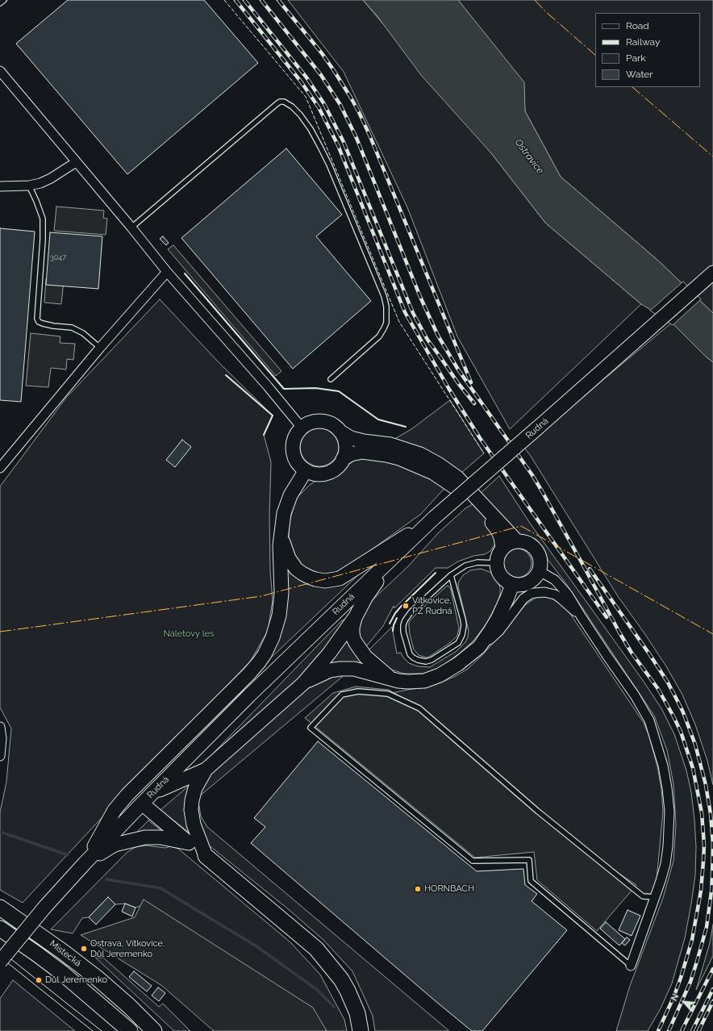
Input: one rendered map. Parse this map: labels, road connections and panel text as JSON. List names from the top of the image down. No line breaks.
{"streets":{"highway":["Místecká"],"main road":["Rudná"]},"water":["Ostravice"],"parks":["Náletový les"],"places":["Vítkovice, PZ Rudná","HORNBACH","Ostrava, Vítkovice, Důl Jeremenko","Důl Jeremenko"],"house_numbers":["3047"],"legend":["Road","Railway","Park","Water"],"north":"top left"}
